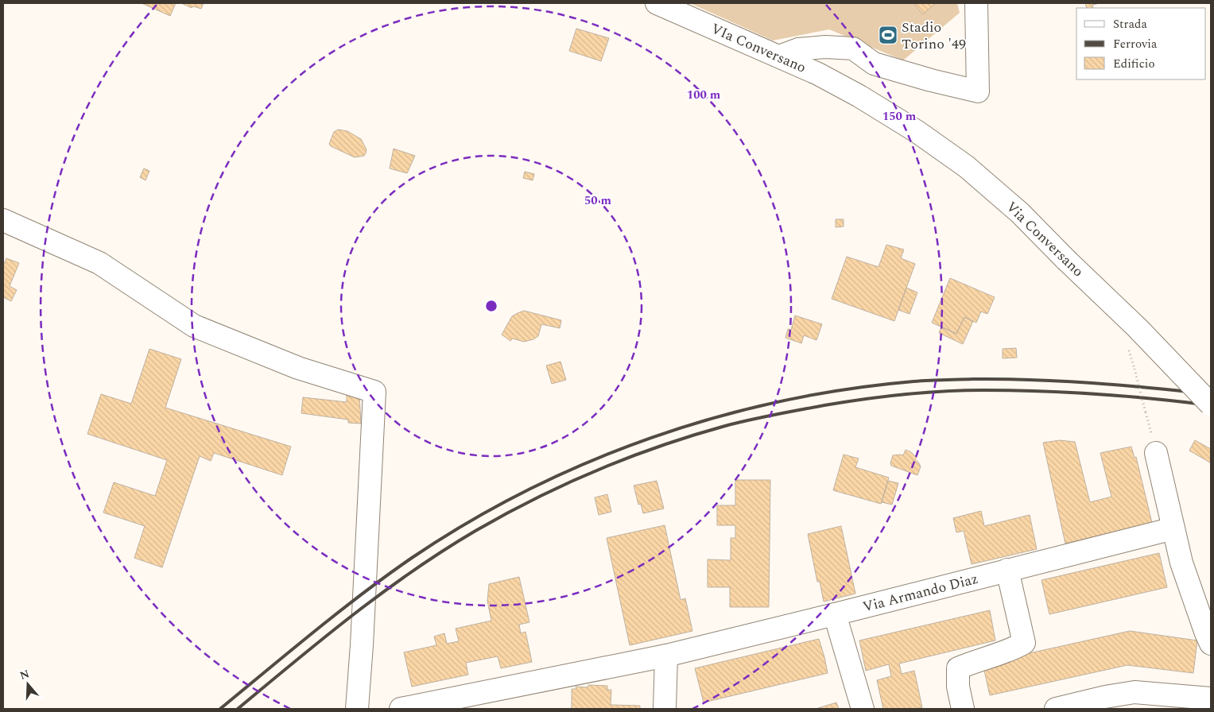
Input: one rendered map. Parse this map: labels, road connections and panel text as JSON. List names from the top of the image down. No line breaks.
{"streets":{"street":["VIa Conversano","Via Conversano","Via Armando Diaz"]},"crossings":[["VIa Conversano","Via Conversano"]],"places":{"sports":["Stadio Torino '49"]},"legend":["Strada","Ferrovia","Edificio"],"north":"top","rings":["100 m","150 m","50 m"]}
